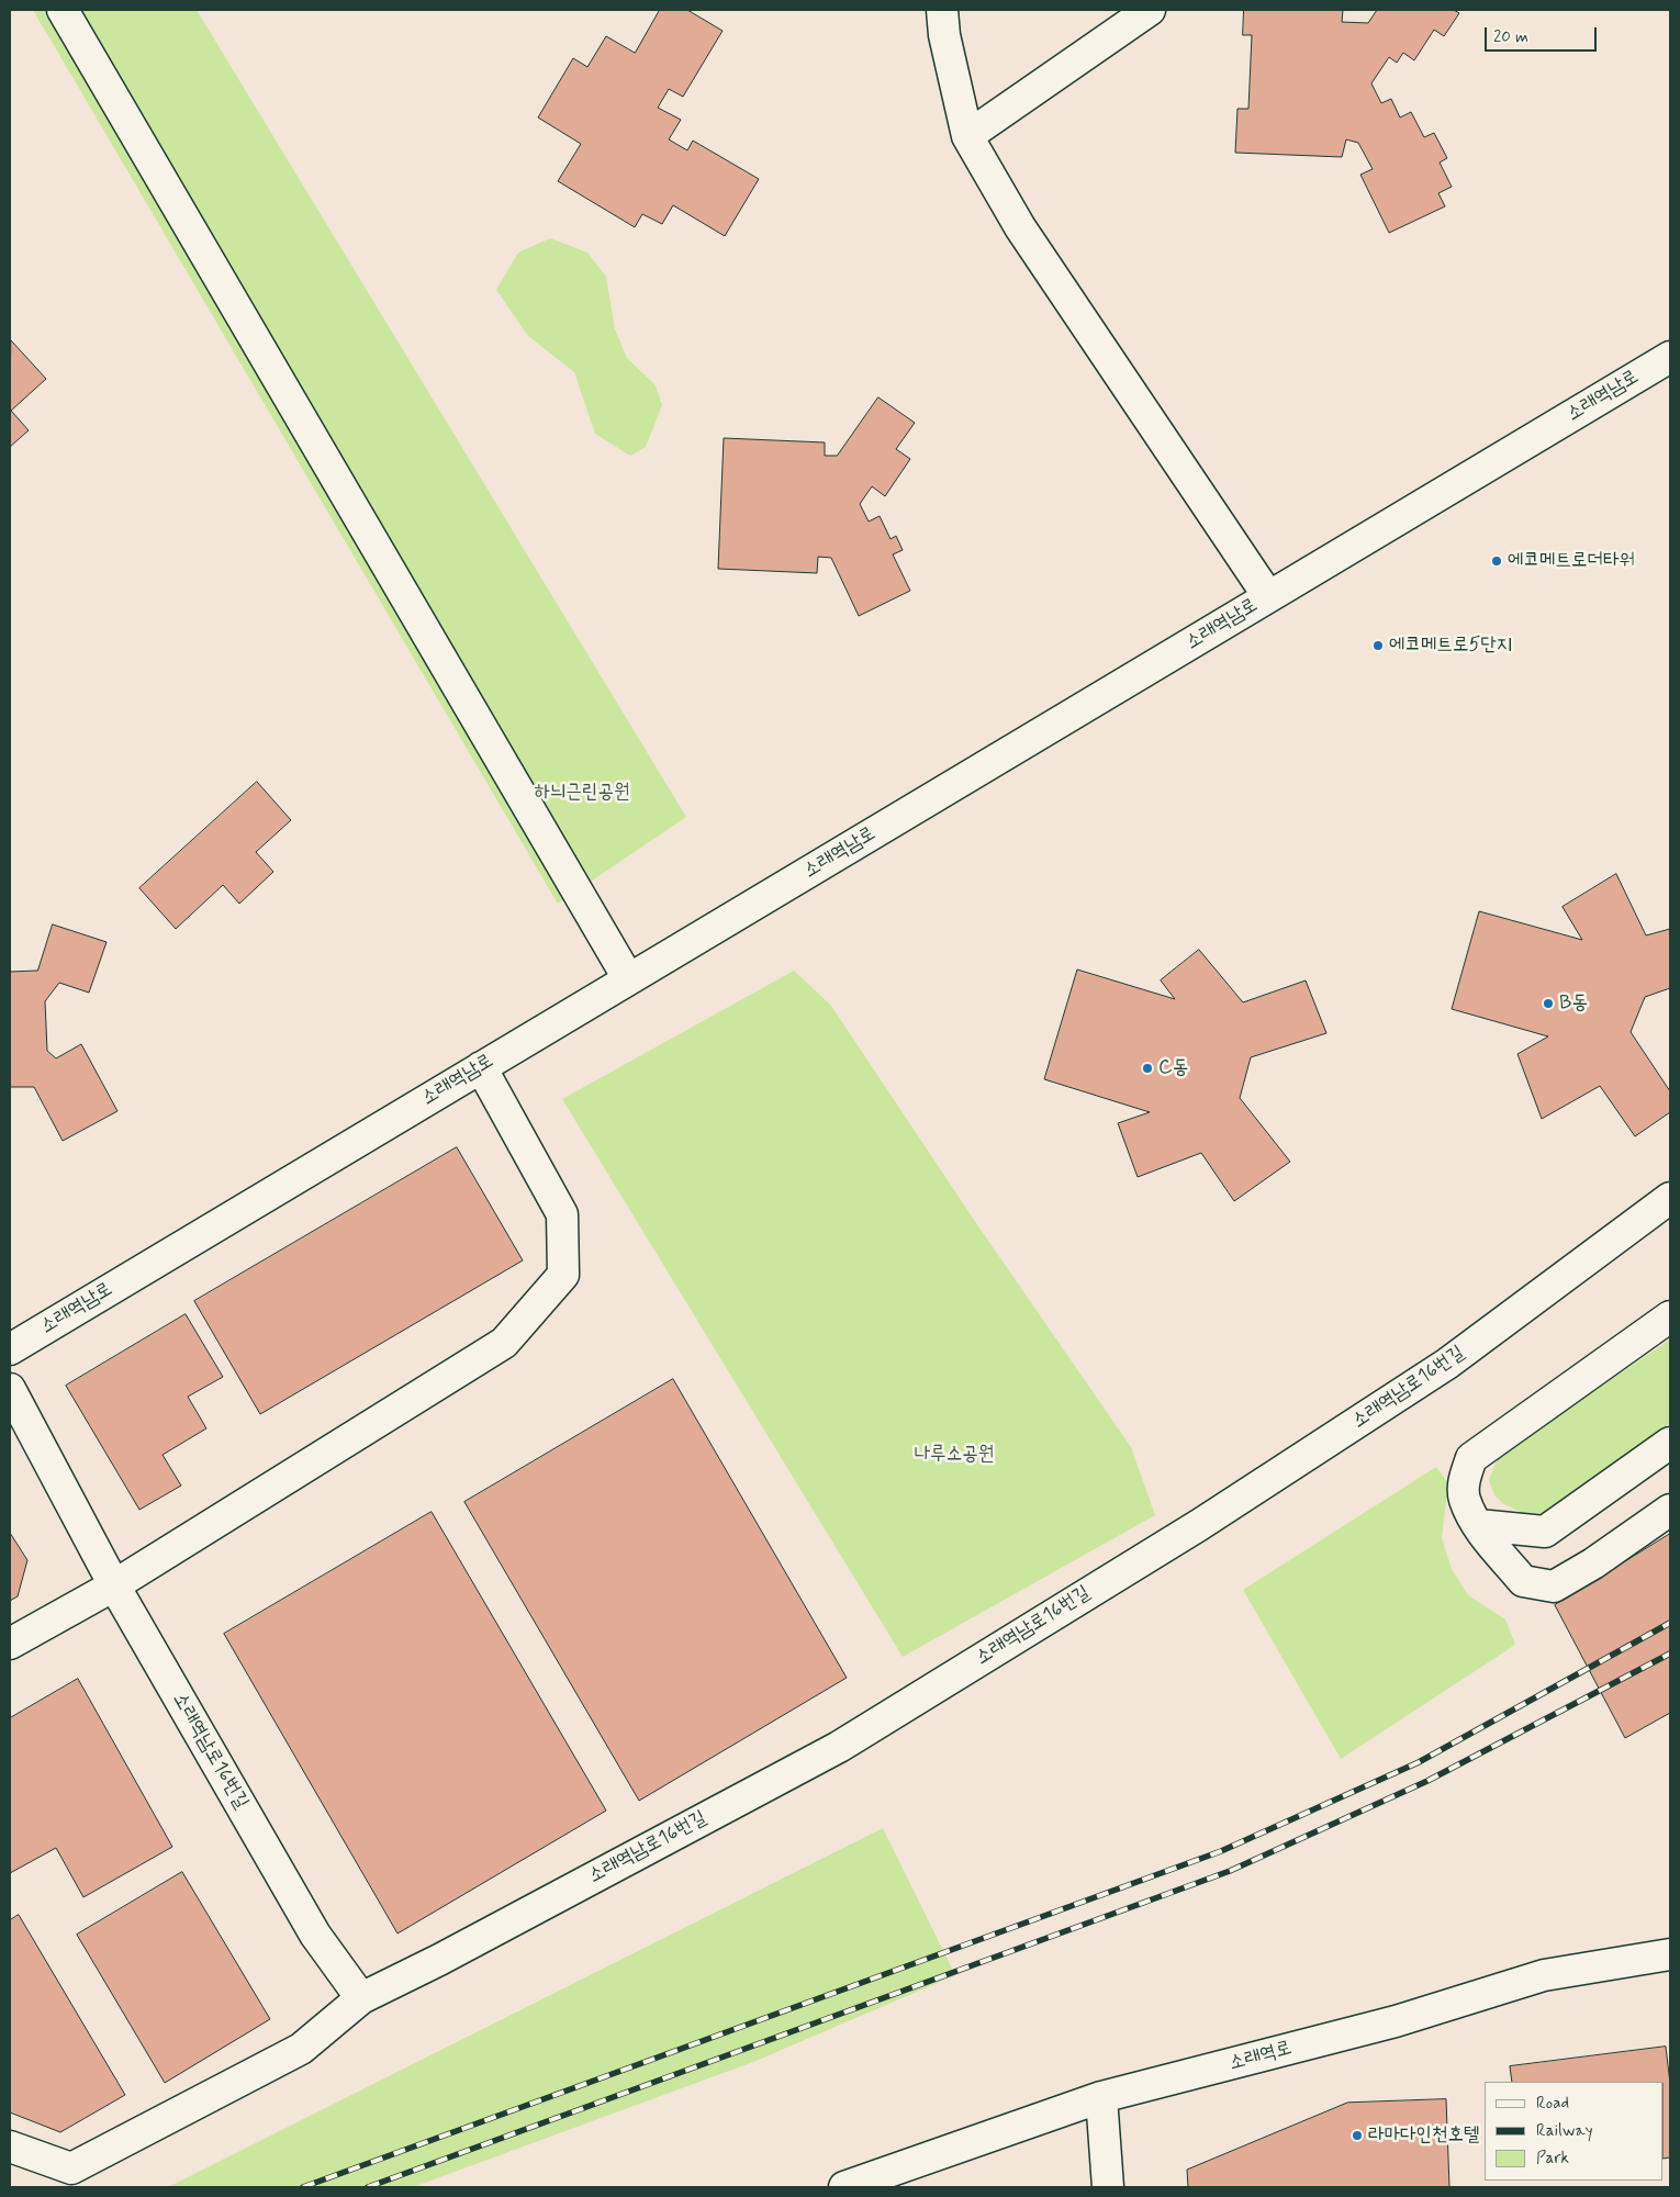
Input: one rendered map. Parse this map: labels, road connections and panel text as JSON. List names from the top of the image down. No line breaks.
{"streets":{"street":["소래역남로","소래역남로16번길","소래역로"]},"parks":["하늬근린공원","나루소공원"],"places":["에코메트로더타워","에코메트로5단지","B동","C동","라마다인천호텔"],"legend":["Road","Railway","Park"],"scale_bar":"20 m"}
